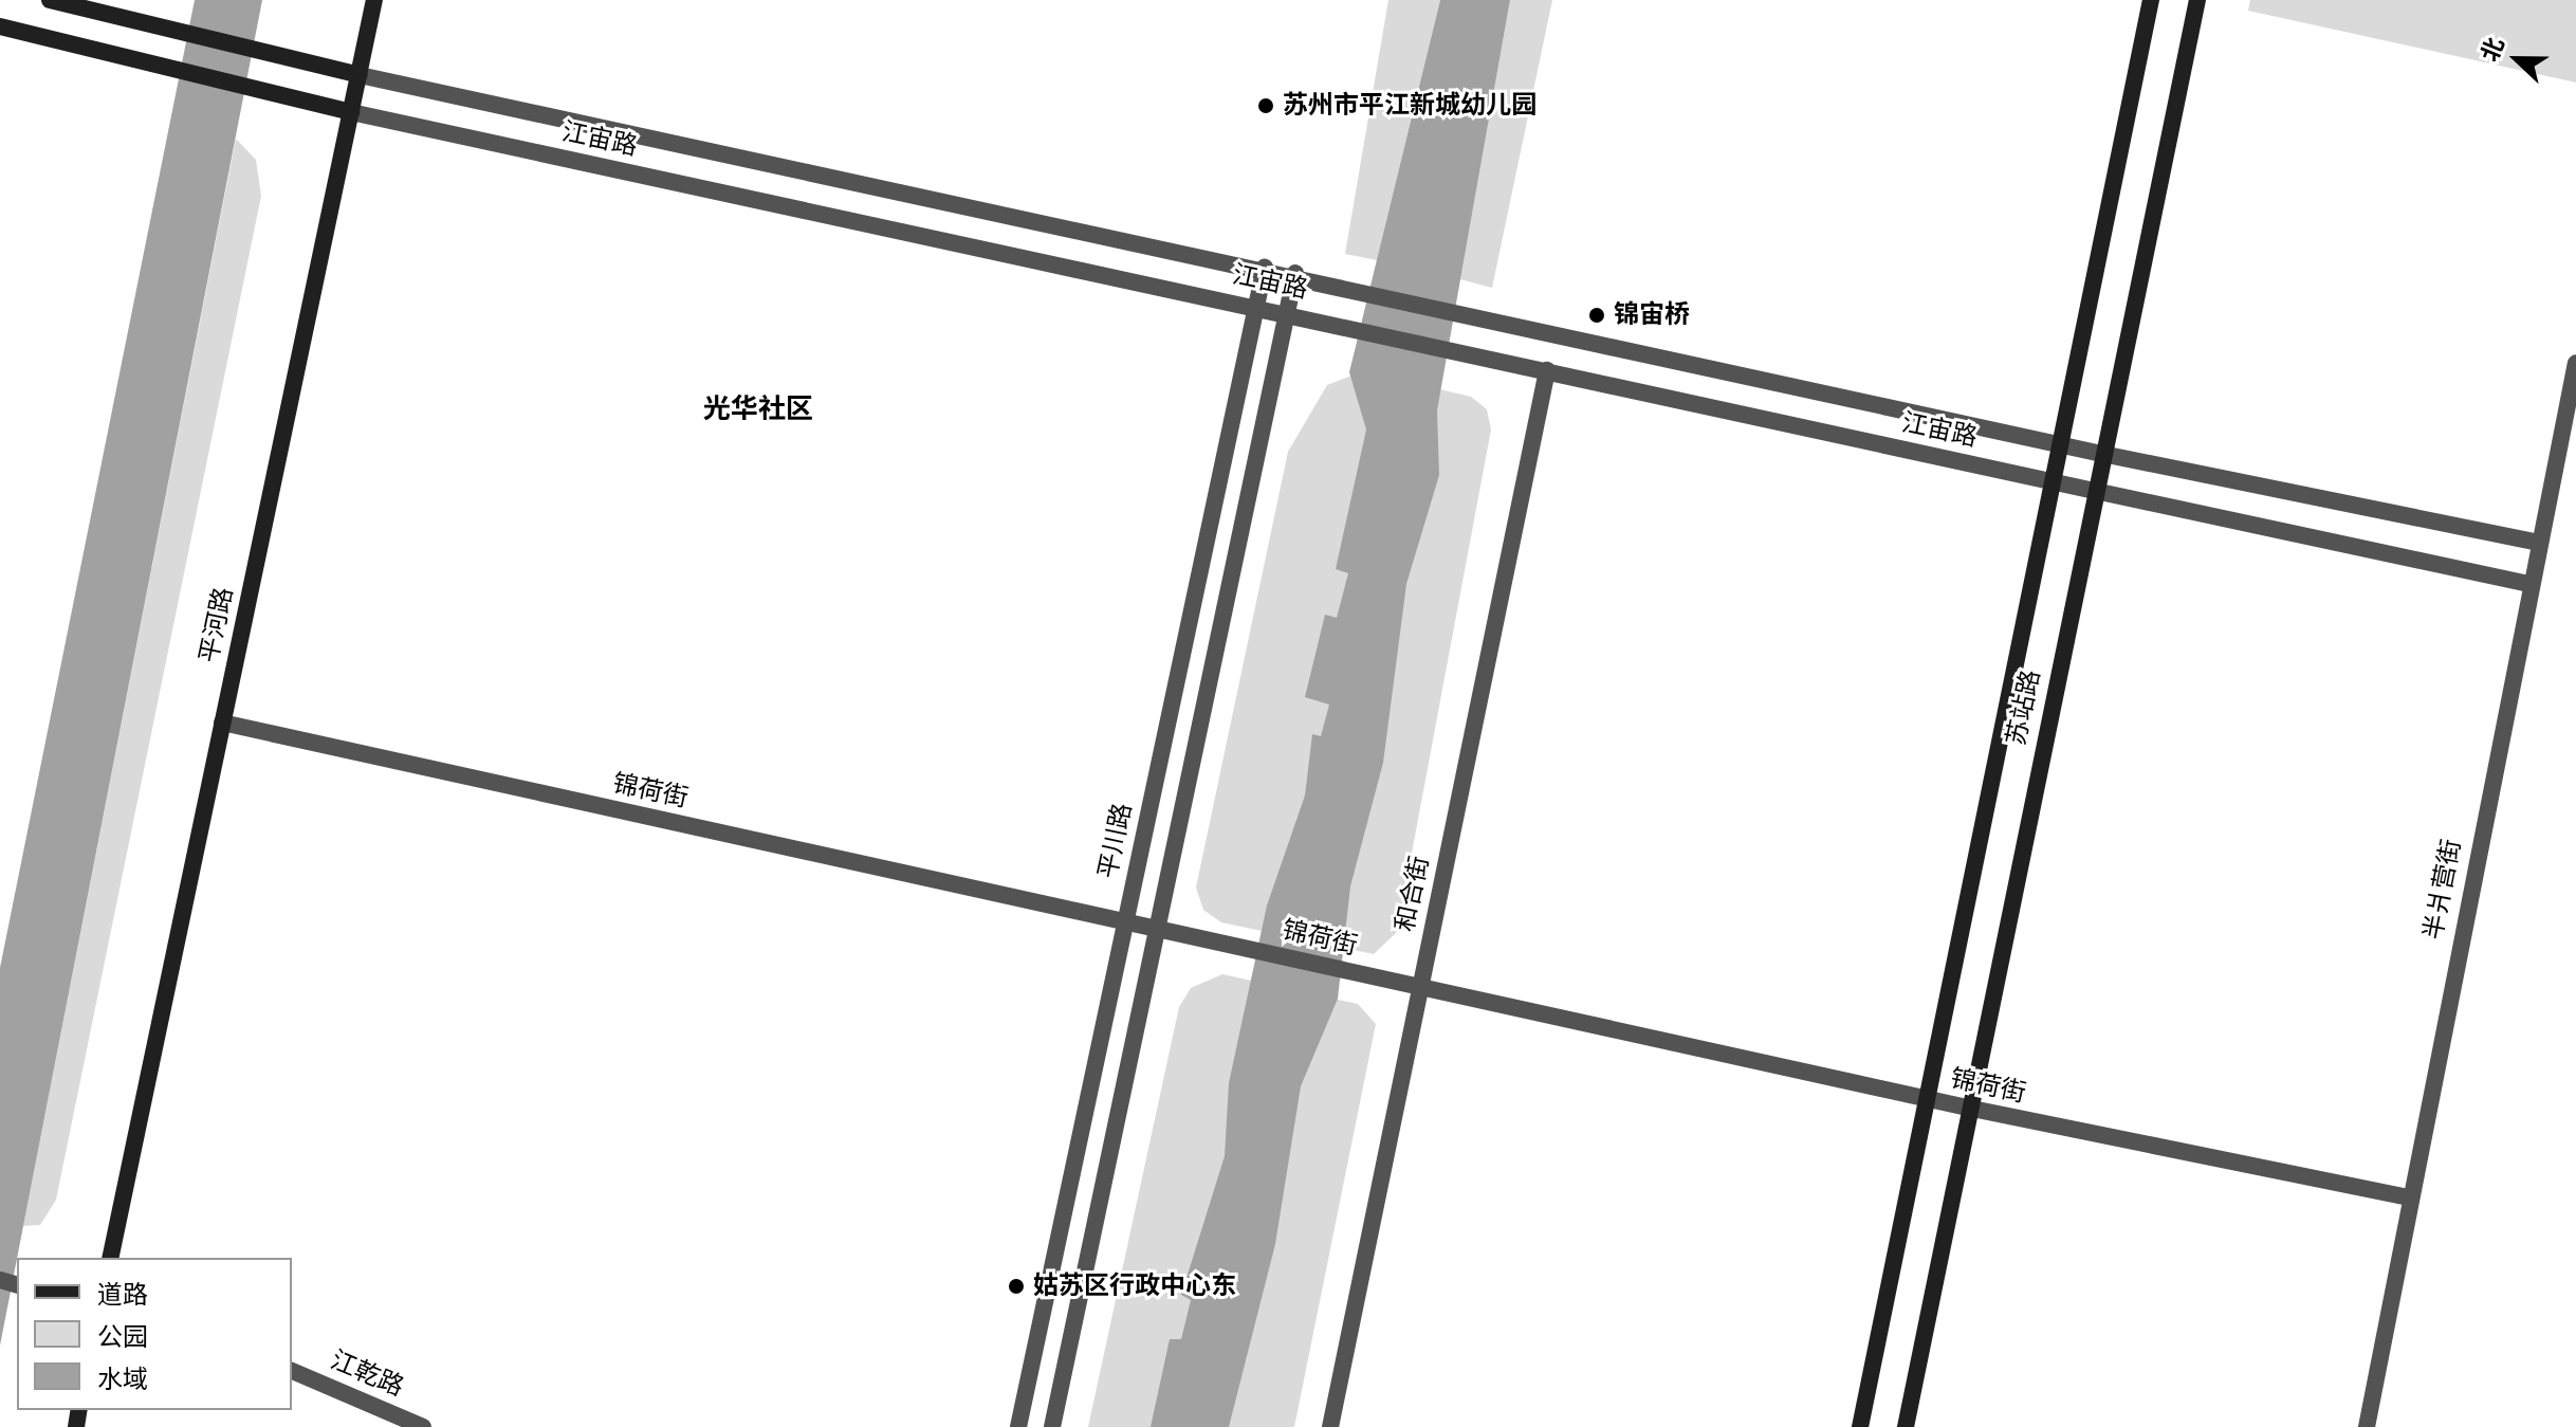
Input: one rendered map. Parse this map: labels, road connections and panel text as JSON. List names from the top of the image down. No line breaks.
{"streets":{"main road":["江宙路","平河路","苏站路"],"street":["锦荷街","平川路","半爿营街","和合街","江乾路"]},"crossings":[["江宙路","平河路"],["江宙路","苏站路"],["江宙路","平川路"],["江宙路","半爿营街"],["江宙路","和合街"],["平河路","锦荷街"],["苏站路","锦荷街"],["锦荷街","平川路"],["锦荷街","半爿营街"],["锦荷街","和合街"]],"districts":["光华社区"],"places":["苏州市平江新城幼儿园","锦宙桥","姑苏区行政中心东"],"legend":["道路","公园","水域"],"north":"left"}
